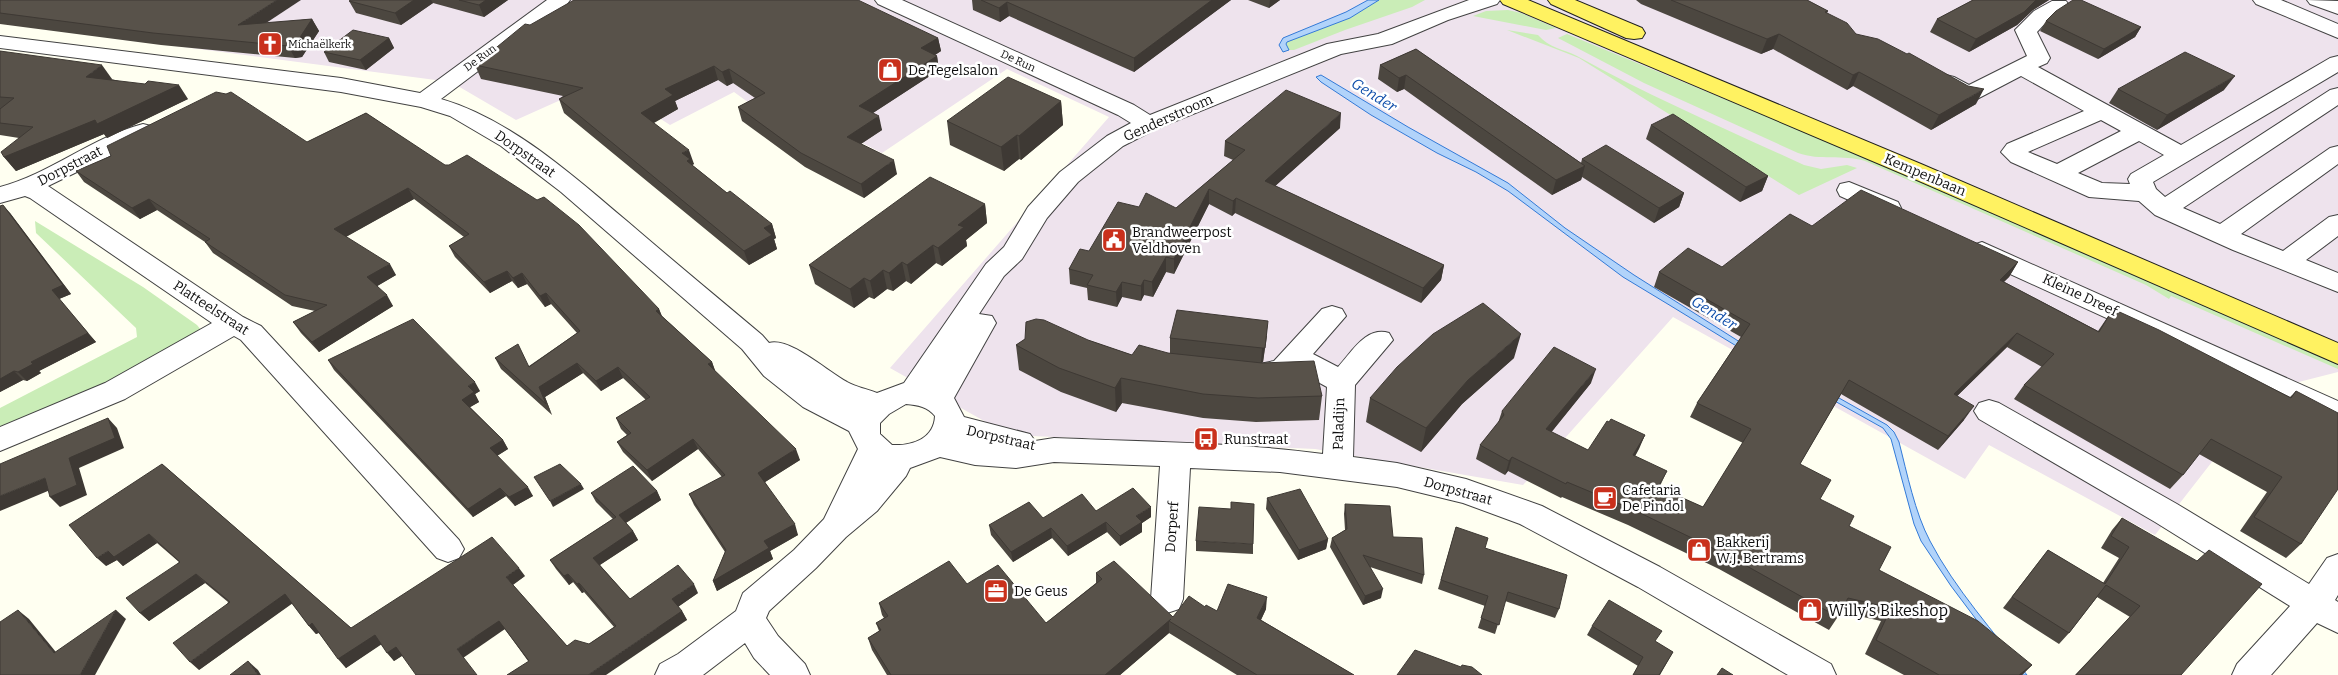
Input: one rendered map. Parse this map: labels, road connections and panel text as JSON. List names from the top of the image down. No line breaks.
{"streets":{"main road":["Kempenbaan"],"street":["De Run","Genderstroom","Dorpstraat","Kleine Dreef","Platteelstraat","Paladijn","Dorperf"]},"crossings":[["De Run","Genderstroom"],["De Run","Dorpstraat"],["Genderstroom","Dorpstraat"],["Dorpstraat","Platteelstraat"],["Dorpstraat","Paladijn"],["Dorpstraat","Dorperf"]],"water":["Gender"],"places":{"church":["Michaëlkerk"],"shop":["De Tegelsalon","Bakkerij W.J. Bertrams","Willy's Bikeshop"],"public building":["Brandweerpost Veldhoven"],"bus stop":["Runstraat"],"cafe":["Cafetaria De Pindol"],"office":["De Geus"]}}
